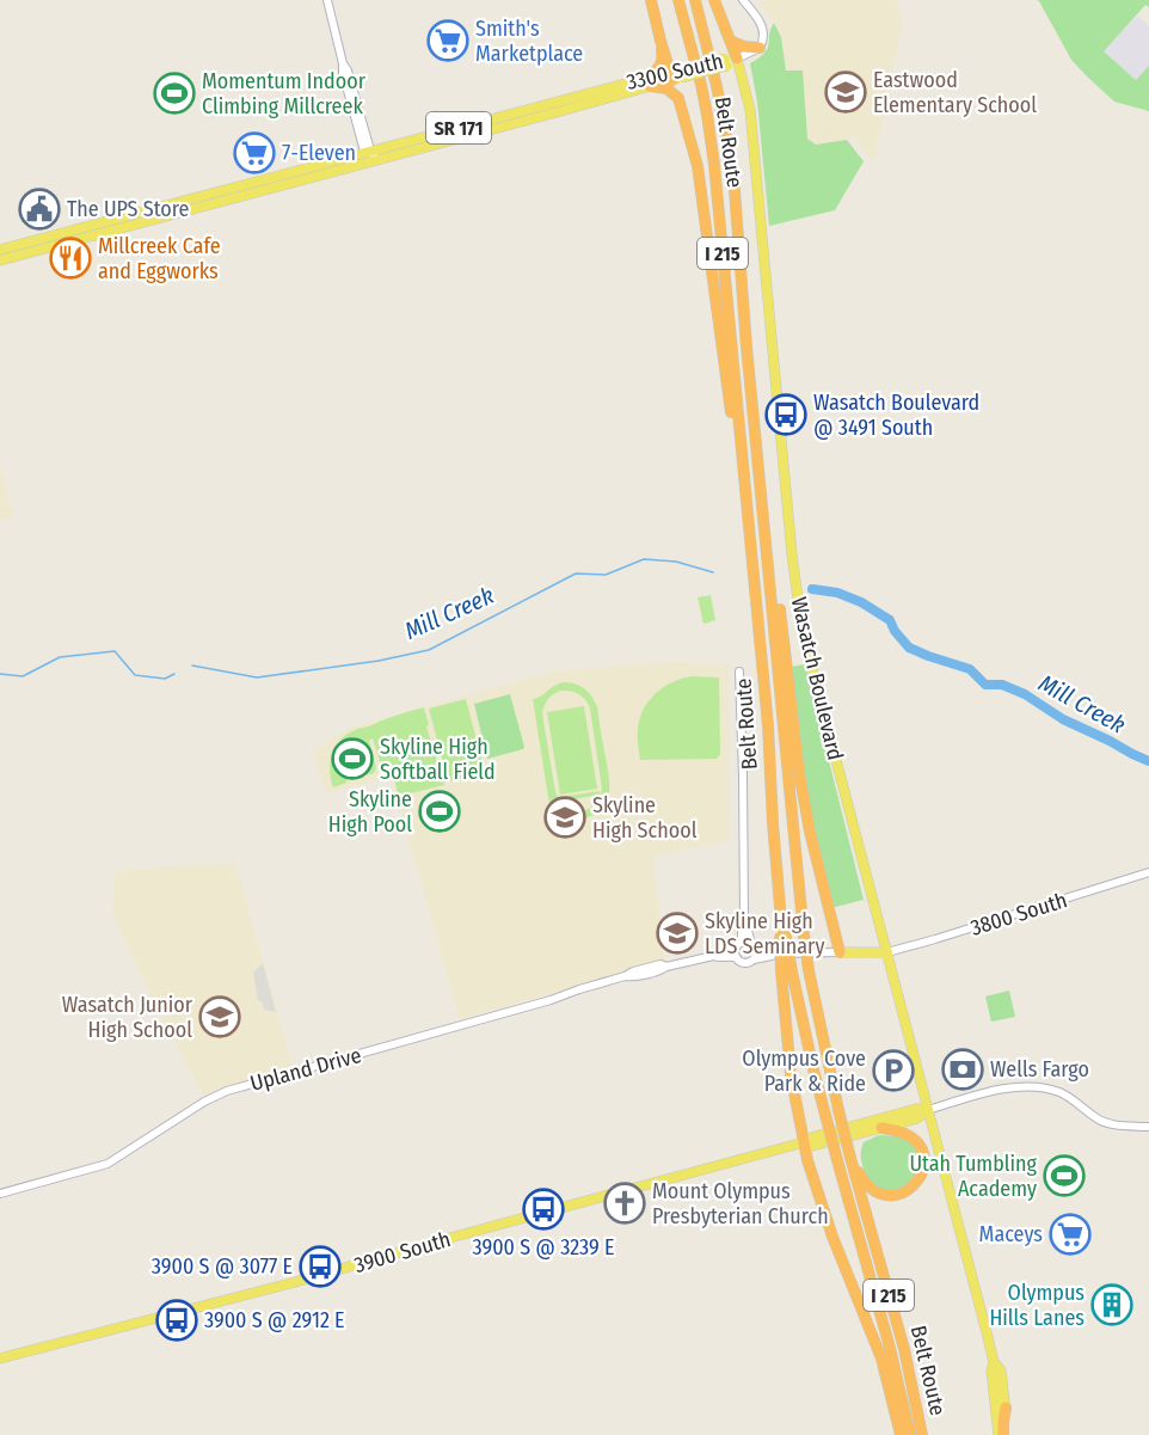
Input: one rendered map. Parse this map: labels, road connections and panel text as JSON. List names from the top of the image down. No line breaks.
{"streets":{"highway":["Belt Route","I 215"],"main road":["3300 South","SR 171","Wasatch Boulevard","3900 South"],"street":["3800 South","Upland Drive"]},"crossings":[["3300 South","Wasatch Boulevard"],["Wasatch Boulevard","3800 South"],["Wasatch Boulevard","3900 South"]],"water":["Mill Creek"],"places":{"supermarket":["Smith's Marketplace","7-Eleven","Maceys"],"school or university":["Eastwood Elementary School","Skyline High School","Skyline High LDS Seminary","Wasatch Junior High School"],"sports":["Momentum Indoor Climbing Millcreek","Skyline High Softball Field","Skyline High Pool","Utah Tumbling Academy"],"public building":["The UPS Store"],"restaurant":["Millcreek Cafe and Eggworks"],"bus stop":["Wasatch Boulevard @ 3491 South","3900 S @ 3239 E","3900 S @ 3077 E","3900 S @ 2912 E"],"bank":["Wells Fargo"],"parking":["Olympus Cove Park & Ride"],"church":["Mount Olympus Presbyterian Church"],"building":["Olympus Hills Lanes"]}}
